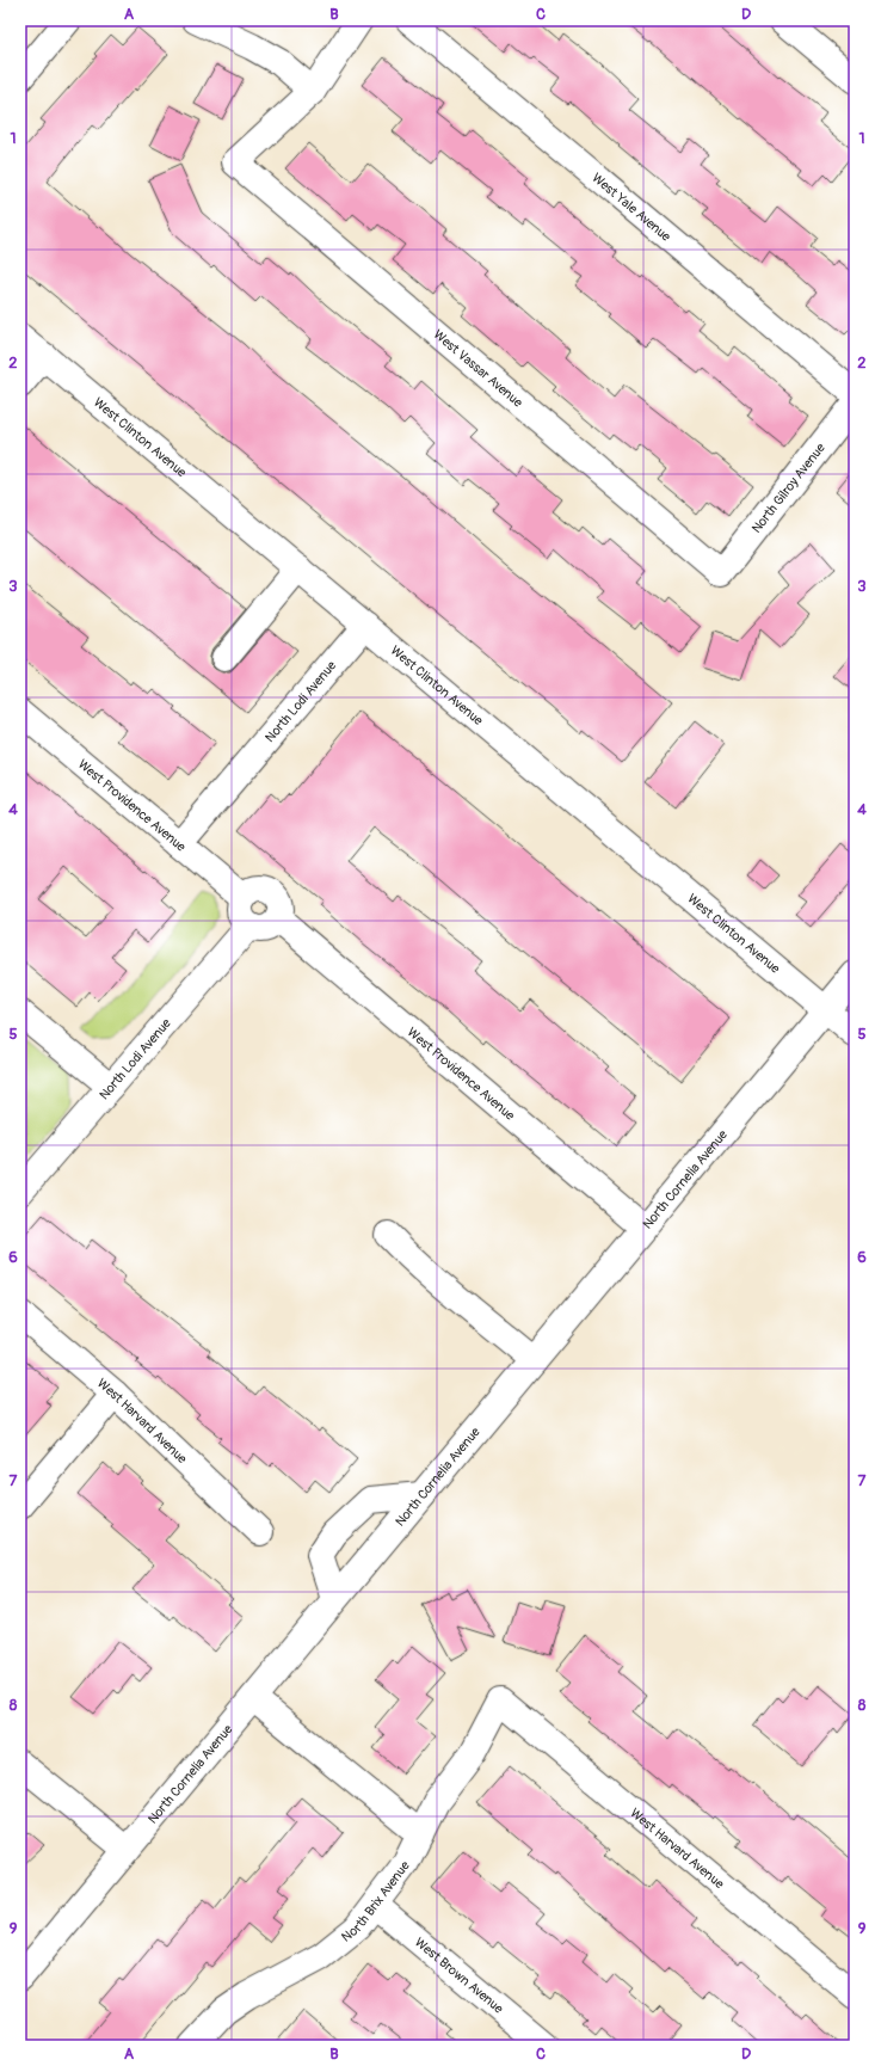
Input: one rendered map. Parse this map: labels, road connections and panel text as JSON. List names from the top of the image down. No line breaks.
{"streets":{"street":["West Yale Avenue","West Vassar Avenue","West Clinton Avenue","North Gilroy Avenue","North Lodi Avenue","West Providence Avenue","North Cornelia Avenue","West Harvard Avenue","North Brix Avenue","West Brown Avenue"]},"crossings":[["West Vassar Avenue","North Gilroy Avenue"],["West Clinton Avenue","North Lodi Avenue"],["West Clinton Avenue","North Cornelia Avenue"],["North Lodi Avenue","West Providence Avenue"],["West Providence Avenue","North Cornelia Avenue"],["West Harvard Avenue","North Brix Avenue"],["North Brix Avenue","West Brown Avenue"]],"grid":{"columns":["A","B","C","D"],"rows":["1","2","3","4","5","6","7","8","9"]}}
